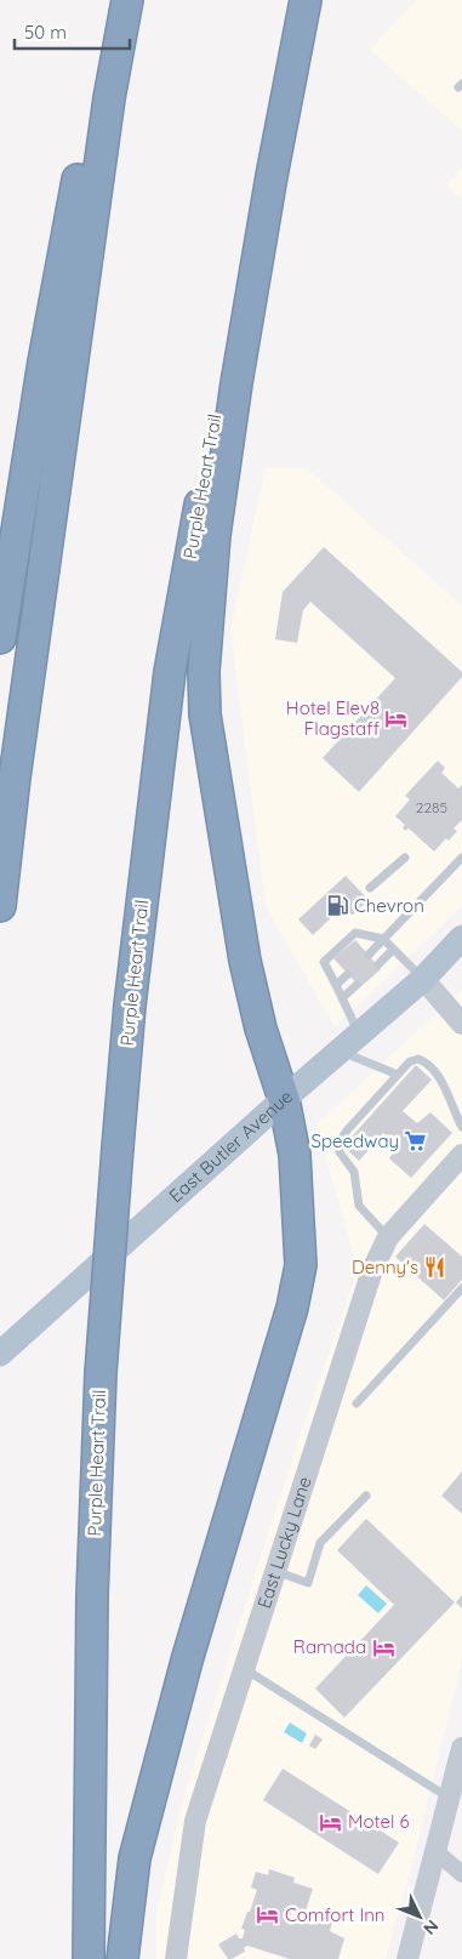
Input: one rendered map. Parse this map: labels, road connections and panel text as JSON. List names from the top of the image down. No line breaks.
{"streets":{"highway":["Purple Heart Trail"],"main road":["East Butler Avenue"],"street":["East Lucky Lane"]},"places":{"hotel":["Hotel Elev8 Flagstaff","Ramada","Motel 6","Comfort Inn"],"fuel station":["Chevron"],"supermarket":["Speedway"],"restaurant":["Denny's"]},"house_numbers":["2285"],"scale_bar":"50 m","north":"bottom right"}
